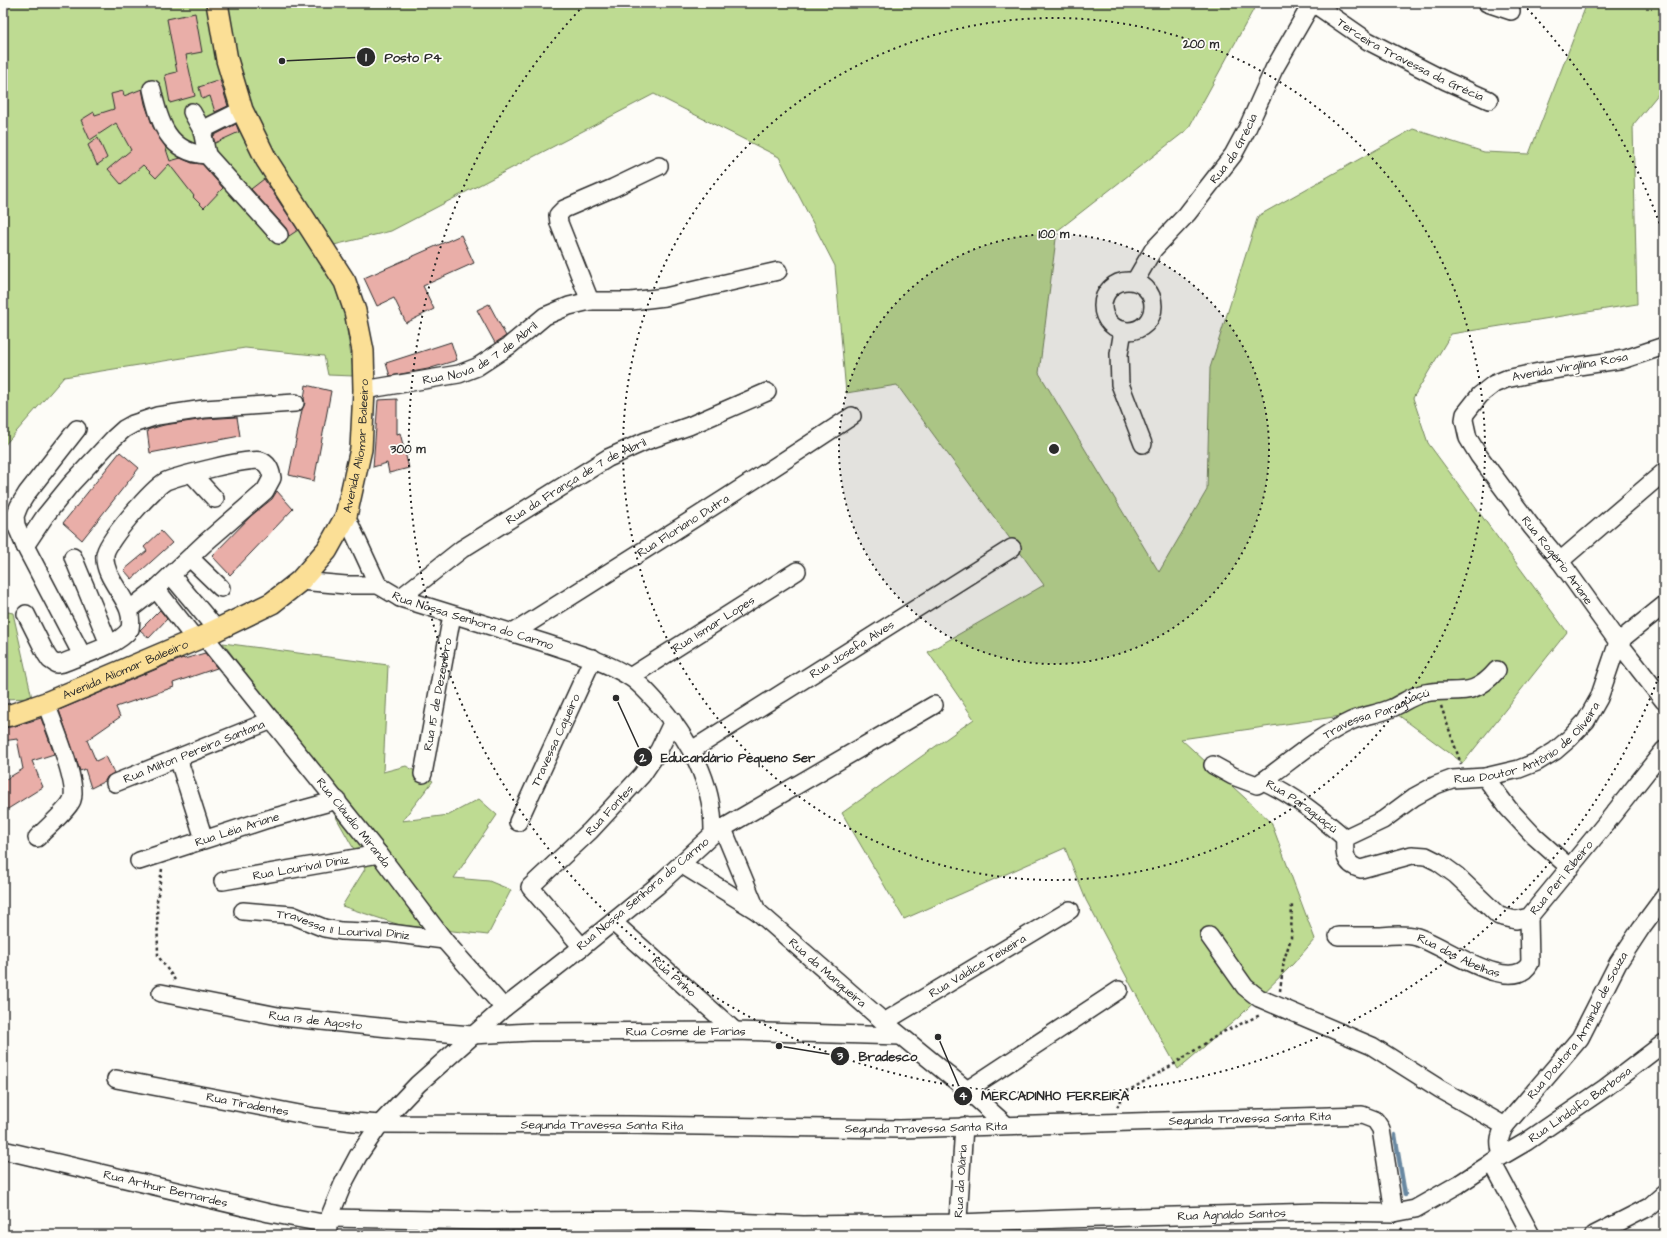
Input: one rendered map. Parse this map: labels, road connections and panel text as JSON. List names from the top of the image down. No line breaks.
{"streets":{"main road":["Avenida Aliomar Baleeiro"],"street":["Terceira Travessa da Grécia","Rua da Grécia","Rua Nova de 7 de Abril","Avenida Virgilina Rosa","Rua da França de 7 de Abril","Rua Floriano Dutra","Rua Rogério Ariane","Rua Nossa Senhora do Carmo","Rua Ismar Lopes","Rua Josefa Alves","Rua 15 de Dezembro","Travessa Paraguaçú","Rua Doutor Antônio de Oliveira","Travessa Cajueiro","Rua Milton Pereira Santana","Rua Paraguaçú","Rua Fontes","Rua Cláudio Miranda","Rua Léia Ariane","Rua Lourival Diniz","Rua Peri Ribeiro","Travessa 11 Lourival Diniz","Rua das Abelhas","Rua Valdice Teixeira","Rua da Mangueira","Rua Pinho","Rua 13 de Agosto","Rua Doutora Arminda de Souza","Rua Cosme de Farias","Rua Tiradentes","Rua Lindolfo Barbosa","Segunda Travessa Santa Rita","Rua da Olária","Rua Arthur Bernardes","Rua Agnaldo Santos"]},"crossings":[["Terceira Travessa da Grécia","Rua da Grécia"],["Rua Nova de 7 de Abril","Avenida Aliomar Baleeiro"],["Avenida Virgilina Rosa","Rua Rogério Ariane"],["Avenida Aliomar Baleeiro","Rua Nossa Senhora do Carmo"],["Avenida Aliomar Baleeiro","Rua Cláudio Miranda"],["Rua da França de 7 de Abril","Rua Nossa Senhora do Carmo"],["Rua Floriano Dutra","Rua Nossa Senhora do Carmo"],["Rua Rogério Ariane","Rua Doutor Antônio de Oliveira"],["Rua Nossa Senhora do Carmo","Rua Ismar Lopes"],["Rua Nossa Senhora do Carmo","Rua Josefa Alves"],["Rua Nossa Senhora do Carmo","Rua 15 de Dezembro"],["Rua Nossa Senhora do Carmo","Travessa Cajueiro"],["Rua Nossa Senhora do Carmo","Rua Fontes"],["Rua Nossa Senhora do Carmo","Rua Cláudio Miranda"],["Rua Nossa Senhora do Carmo","Rua da Mangueira"],["Rua Nossa Senhora do Carmo","Rua Pinho"],["Rua Nossa Senhora do Carmo","Rua 13 de Agosto"],["Rua Nossa Senhora do Carmo","Rua Cosme de Farias"],["Rua Nossa Senhora do Carmo","Rua Tiradentes"],["Rua Nossa Senhora do Carmo","Segunda Travessa Santa Rita"],["Rua Nossa Senhora do Carmo","Rua Arthur Bernardes"],["Travessa Paraguaçú","Rua Paraguaçú"],["Rua Doutor Antônio de Oliveira","Rua Paraguaçú"],["Rua Doutor Antônio de Oliveira","Rua Peri Ribeiro"],["Rua Milton Pereira Santana","Rua Cláudio Miranda"],["Rua Paraguaçú","Rua Peri Ribeiro"],["Rua Cláudio Miranda","Rua Léia Ariane"],["Rua Cláudio Miranda","Rua Lourival Diniz"],["Rua Cláudio Miranda","Travessa 11 Lourival Diniz"],["Rua Peri Ribeiro","Rua das Abelhas"],["Rua Valdice Teixeira","Rua da Mangueira"],["Rua da Mangueira","Rua Cosme de Farias"],["Rua da Mangueira","Segunda Travessa Santa Rita"],["Rua Pinho","Rua Cosme de Farias"],["Rua 13 de Agosto","Rua Cosme de Farias"],["Rua Doutora Arminda de Souza","Rua Lindolfo Barbosa"],["Rua Doutora Arminda de Souza","Rua Agnaldo Santos"],["Rua Tiradentes","Segunda Travessa Santa Rita"],["Rua Lindolfo Barbosa","Rua Agnaldo Santos"],["Segunda Travessa Santa Rita","Rua da Olária"],["Segunda Travessa Santa Rita","Rua Agnaldo Santos"],["Rua da Olária","Rua Arthur Bernardes"],["Rua da Olária","Rua Agnaldo Santos"],["Rua Arthur Bernardes","Rua Agnaldo Santos"]],"places":["Posto P4","Educandário Pequeno Ser","MERCADINHO FERREIRA","Bradesco"],"rings":["200 m","100 m","300 m"]}
